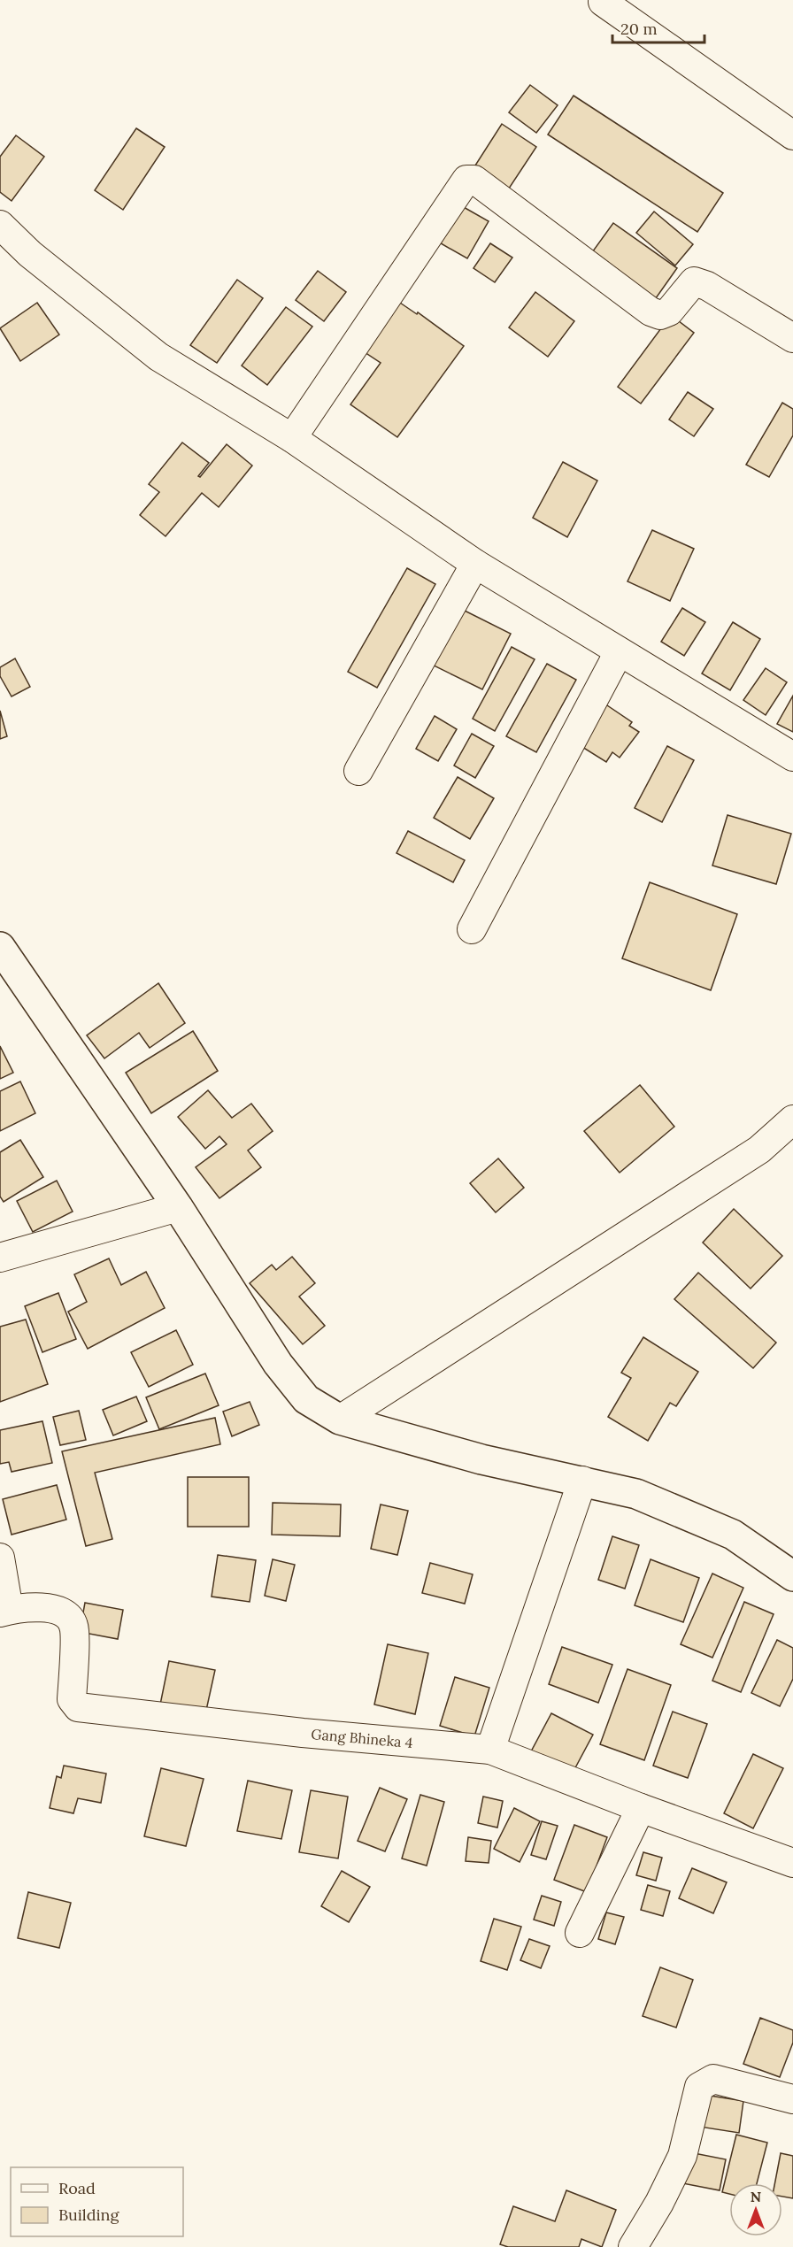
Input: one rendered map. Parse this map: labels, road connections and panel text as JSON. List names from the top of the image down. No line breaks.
{"streets":{"street":["Gang Bhineka 4"]},"legend":["Road","Building"],"scale_bar":"20 m","north":"top"}
